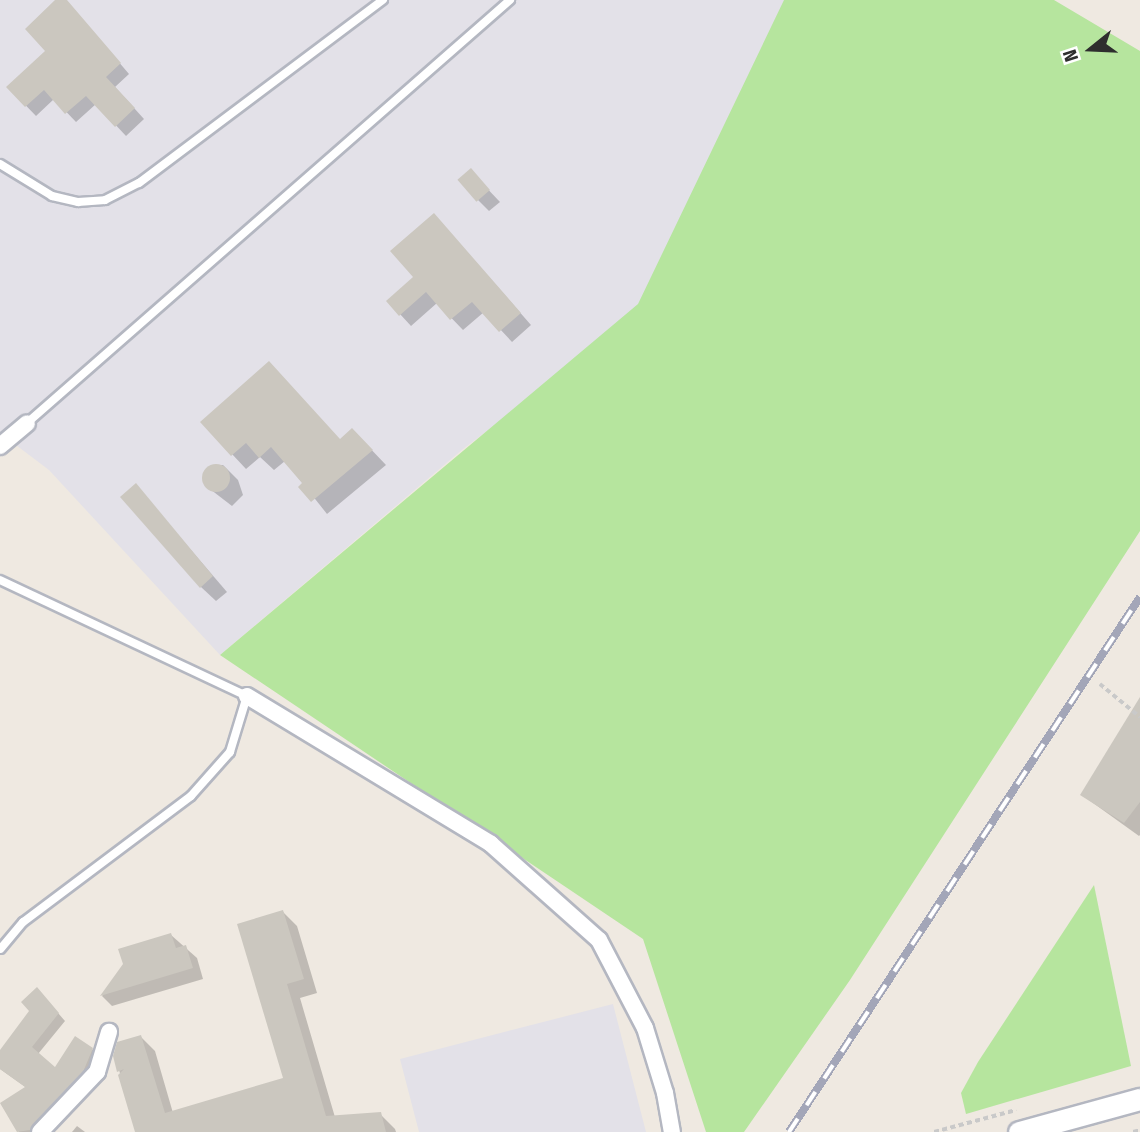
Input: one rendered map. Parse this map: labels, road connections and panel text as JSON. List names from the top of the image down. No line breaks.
{"north":"left"}
